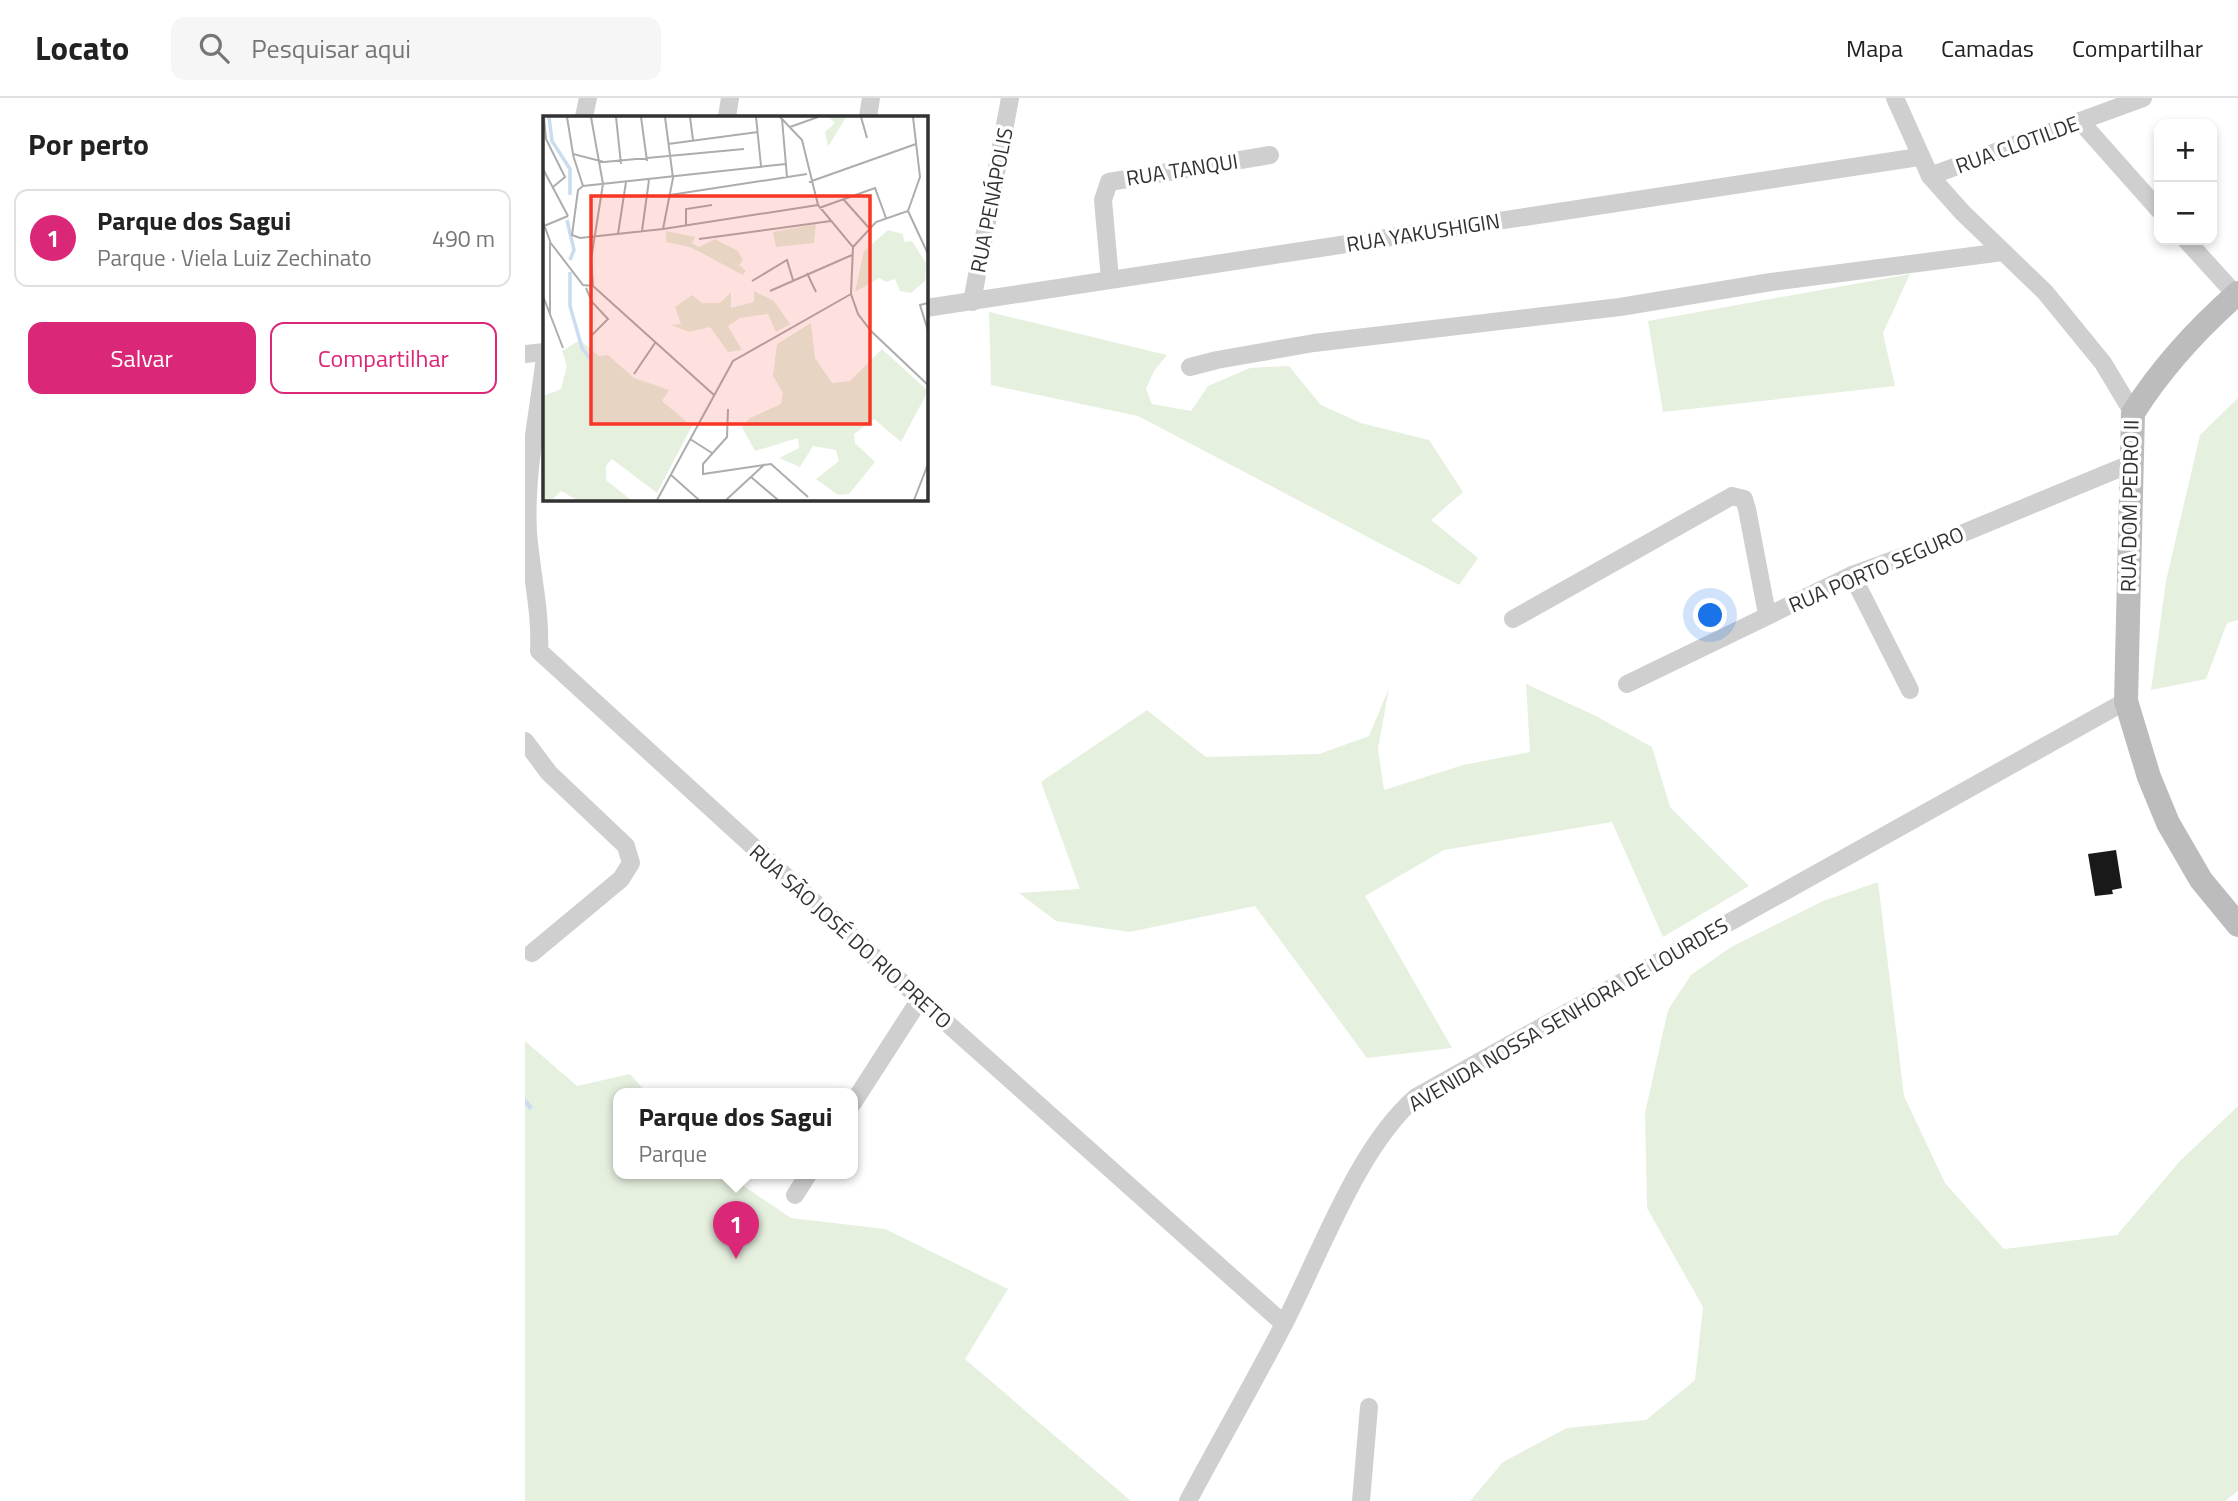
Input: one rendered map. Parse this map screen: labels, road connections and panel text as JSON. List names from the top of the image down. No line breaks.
{"streets":{"street":["RUA CLOTILDE","RUA TANQUI","RUA PENÁPOLIS","RUA YAKUSHIGIN","RUA DOM PEDRO II","RUA PORTO SEGURO","RUA SÃO JOSÉ DO RIO PRETO","AVENIDA NOSSA SENHORA DE LOURDES"]},"crossings":[["RUA CLOTILDE","RUA DOM PEDRO II"],["RUA TANQUI","RUA YAKUSHIGIN"],["RUA PENÁPOLIS","RUA YAKUSHIGIN"],["RUA YAKUSHIGIN","RUA DOM PEDRO II"],["RUA DOM PEDRO II","RUA PORTO SEGURO"],["RUA DOM PEDRO II","AVENIDA NOSSA SENHORA DE LOURDES"],["RUA SÃO JOSÉ DO RIO PRETO","AVENIDA NOSSA SENHORA DE LOURDES"]],"page":{"header":"Locato","search":"Pesquisar aqui","nav":["Mapa","Camadas","Compartilhar"],"heading":"Por perto","map_buttons":["+","−"],"list":[{"mark":"1","name":"Parque dos Sagui","note":"Parque · Viela Luiz Zechinato","value":"490 m"}],"buttons":["Salvar","Compartilhar"],"popup":["Parque dos Sagui","Parque"],"pins":"1"}}
